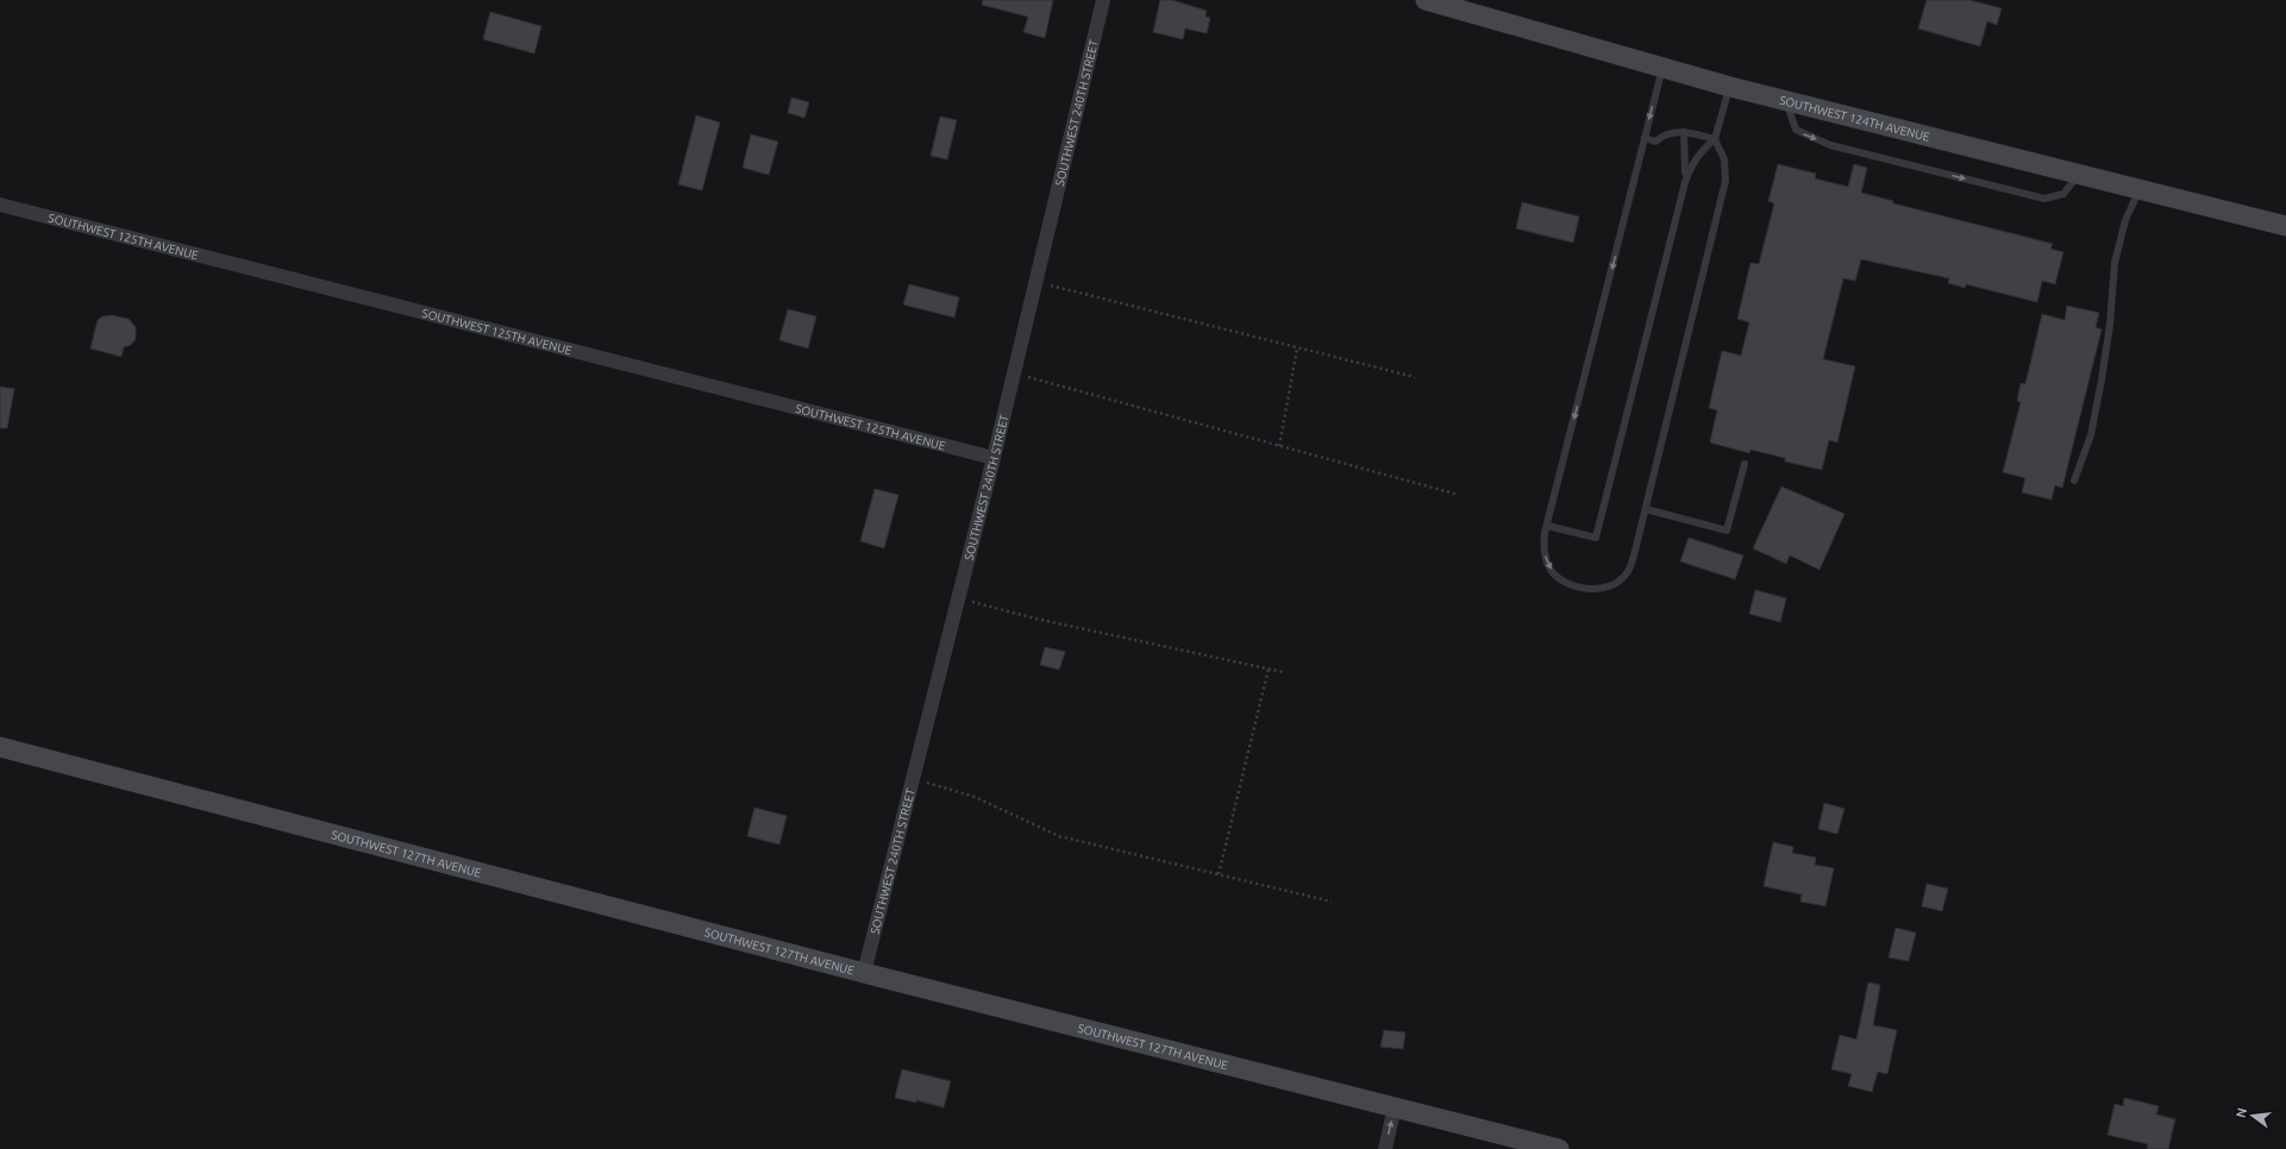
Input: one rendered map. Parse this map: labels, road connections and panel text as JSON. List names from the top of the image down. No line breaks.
{"streets":{"street":["SOUTHWEST 240TH STREET","SOUTHWEST 124TH AVENUE","SOUTHWEST 125TH AVENUE","SOUTHWEST 127TH AVENUE"]},"crossings":[["SOUTHWEST 240TH STREET","SOUTHWEST 125TH AVENUE"],["SOUTHWEST 240TH STREET","SOUTHWEST 127TH AVENUE"]],"north":"left"}
